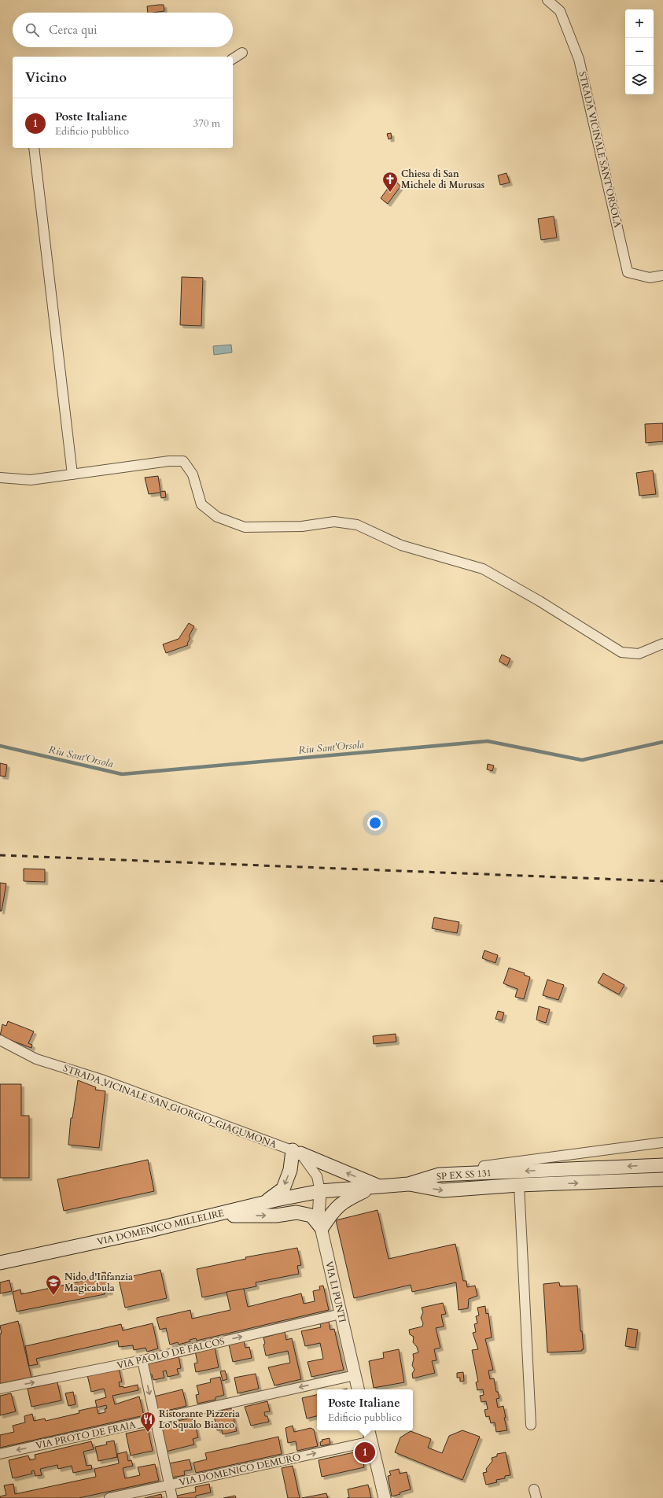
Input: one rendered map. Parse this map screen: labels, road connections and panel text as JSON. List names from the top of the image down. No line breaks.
{"streets":{"main road":["SP EX SS 131","VIA DOMENICO MILLELIRE"],"street":["STRADA VICINALE SANT'ORSOLA","STRADA VICINALE SAN GIORGIO-GIAGUMONA","VIA LI PUNTI","VIA PAOLO DE FALCOS","VIA PROTO DE FRAIA","VIA DOMENICO DEMURO"]},"crossings":[["SP EX SS 131","VIA DOMENICO MILLELIRE"],["VIA DOMENICO MILLELIRE","VIA LI PUNTI"],["VIA LI PUNTI","VIA PAOLO DE FALCOS"],["VIA LI PUNTI","VIA PROTO DE FRAIA"]],"one_way":["VIA PAOLO DE FALCOS","VIA PROTO DE FRAIA","VIA DOMENICO DEMURO"],"water":["Riu Sant'Orsola"],"places":{"church":["Chiesa di San Michele di Murusas"],"school or university":["Nido d'Infanzia Magicabula"],"restaurant":["Ristorante Pizzeria Lo Squalo Bianco"]},"page":{"map_buttons":["+","−"],"search":"Cerca qui","heading":"Vicino","list":[{"mark":"1","name":"Poste Italiane","note":"Edificio pubblico","value":"370 m"}],"popup":["Poste Italiane","Edificio pubblico"],"pins":"1"}}
